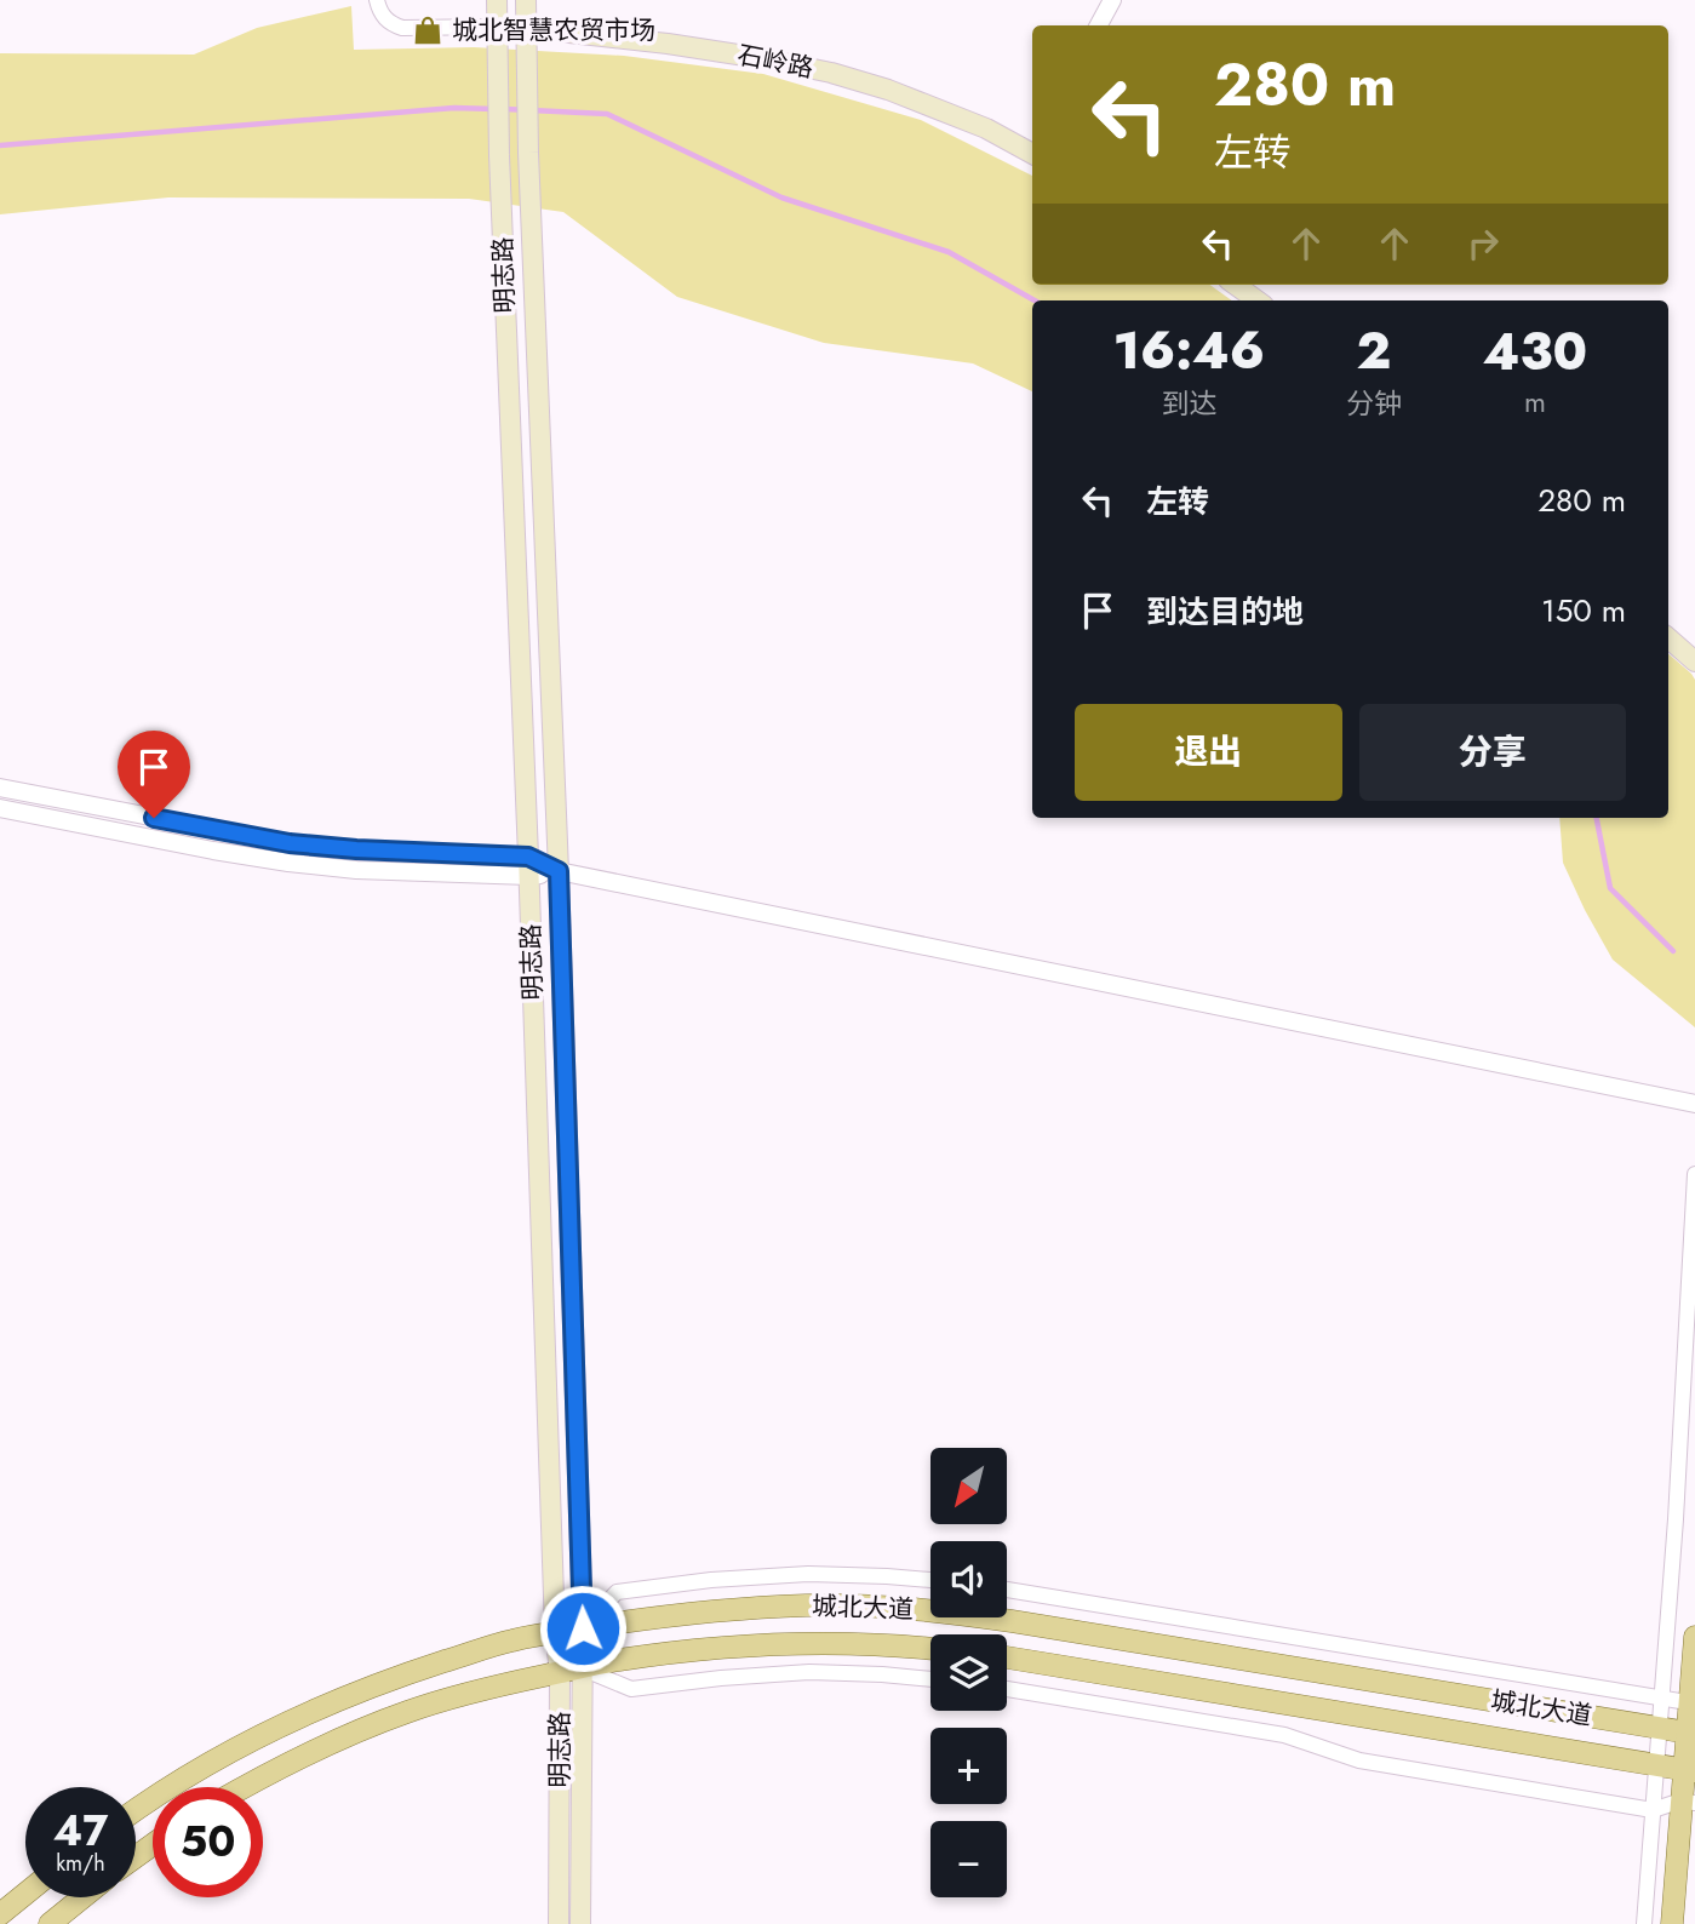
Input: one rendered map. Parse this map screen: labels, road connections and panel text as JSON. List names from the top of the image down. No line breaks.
{"streets":{"main road":["石岭路","明志路","城北大道"]},"crossings":[["石岭路","明志路"],["明志路","城北大道"]],"places":{"shop":["城北智慧农贸市场"]},"north":"bottom left","page":{"turn":["280 m","左转"],"eta":["16:46","到达","2","分钟","430","m"],"list":[{"name":"左转","value":"280 m"},{"name":"到达目的地","value":"150 m"}],"buttons":["退出","分享"],"map_buttons":["+","−"],"speed":"47 km/h","limit":"50"}}
